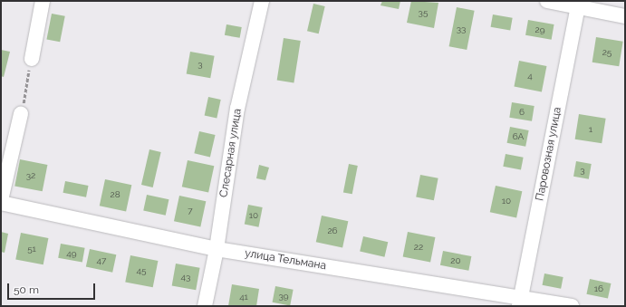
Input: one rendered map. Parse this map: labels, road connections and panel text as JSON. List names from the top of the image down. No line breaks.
{"streets":{"street":["Слесарная улица","Паровозная улица","улица Тельмана"]},"crossings":[["Слесарная улица","улица Тельмана"],["Паровозная улица","улица Тельмана"]],"house_numbers":["35","33","29","25","3","4","6","1","6А","3","32","28","10","7","10","26","22","51","49","47","20","45","43","16","39","41"],"scale_bar":"50 m"}
